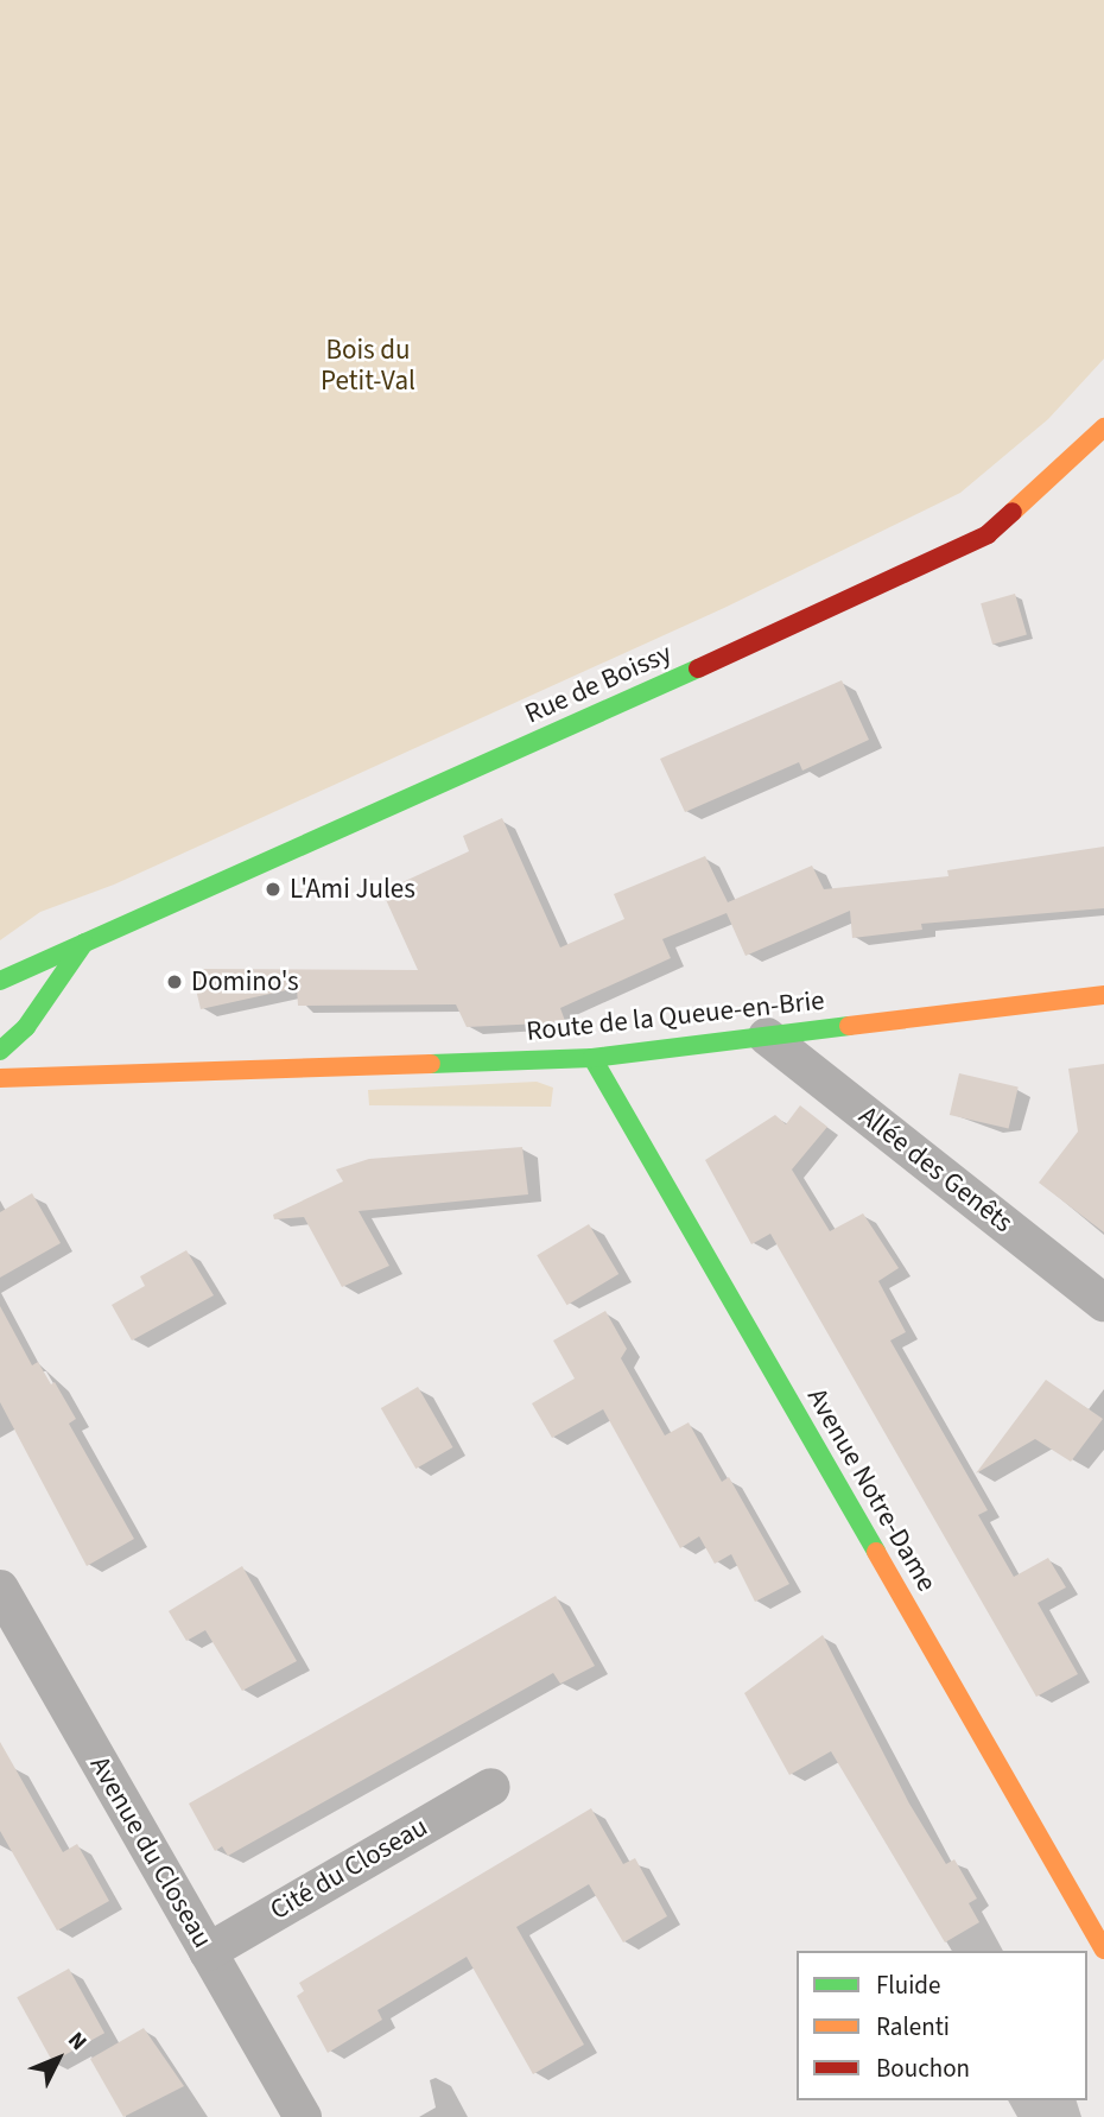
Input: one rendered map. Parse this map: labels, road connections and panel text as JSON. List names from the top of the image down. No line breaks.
{"streets":{"street":["Rue de Boissy","Route de la Queue-en-Brie","Allée des Genêts","Avenue Notre-Dame","Avenue du Closeau","Cité du Closeau"]},"crossings":[["Route de la Queue-en-Brie","Allée des Genêts"],["Route de la Queue-en-Brie","Avenue Notre-Dame"],["Avenue du Closeau","Cité du Closeau"]],"parks":["Bois du Petit-Val"],"places":["L'Ami Jules","Domino's"],"legend":["Fluide","Ralenti","Bouchon"],"north":"top right"}
